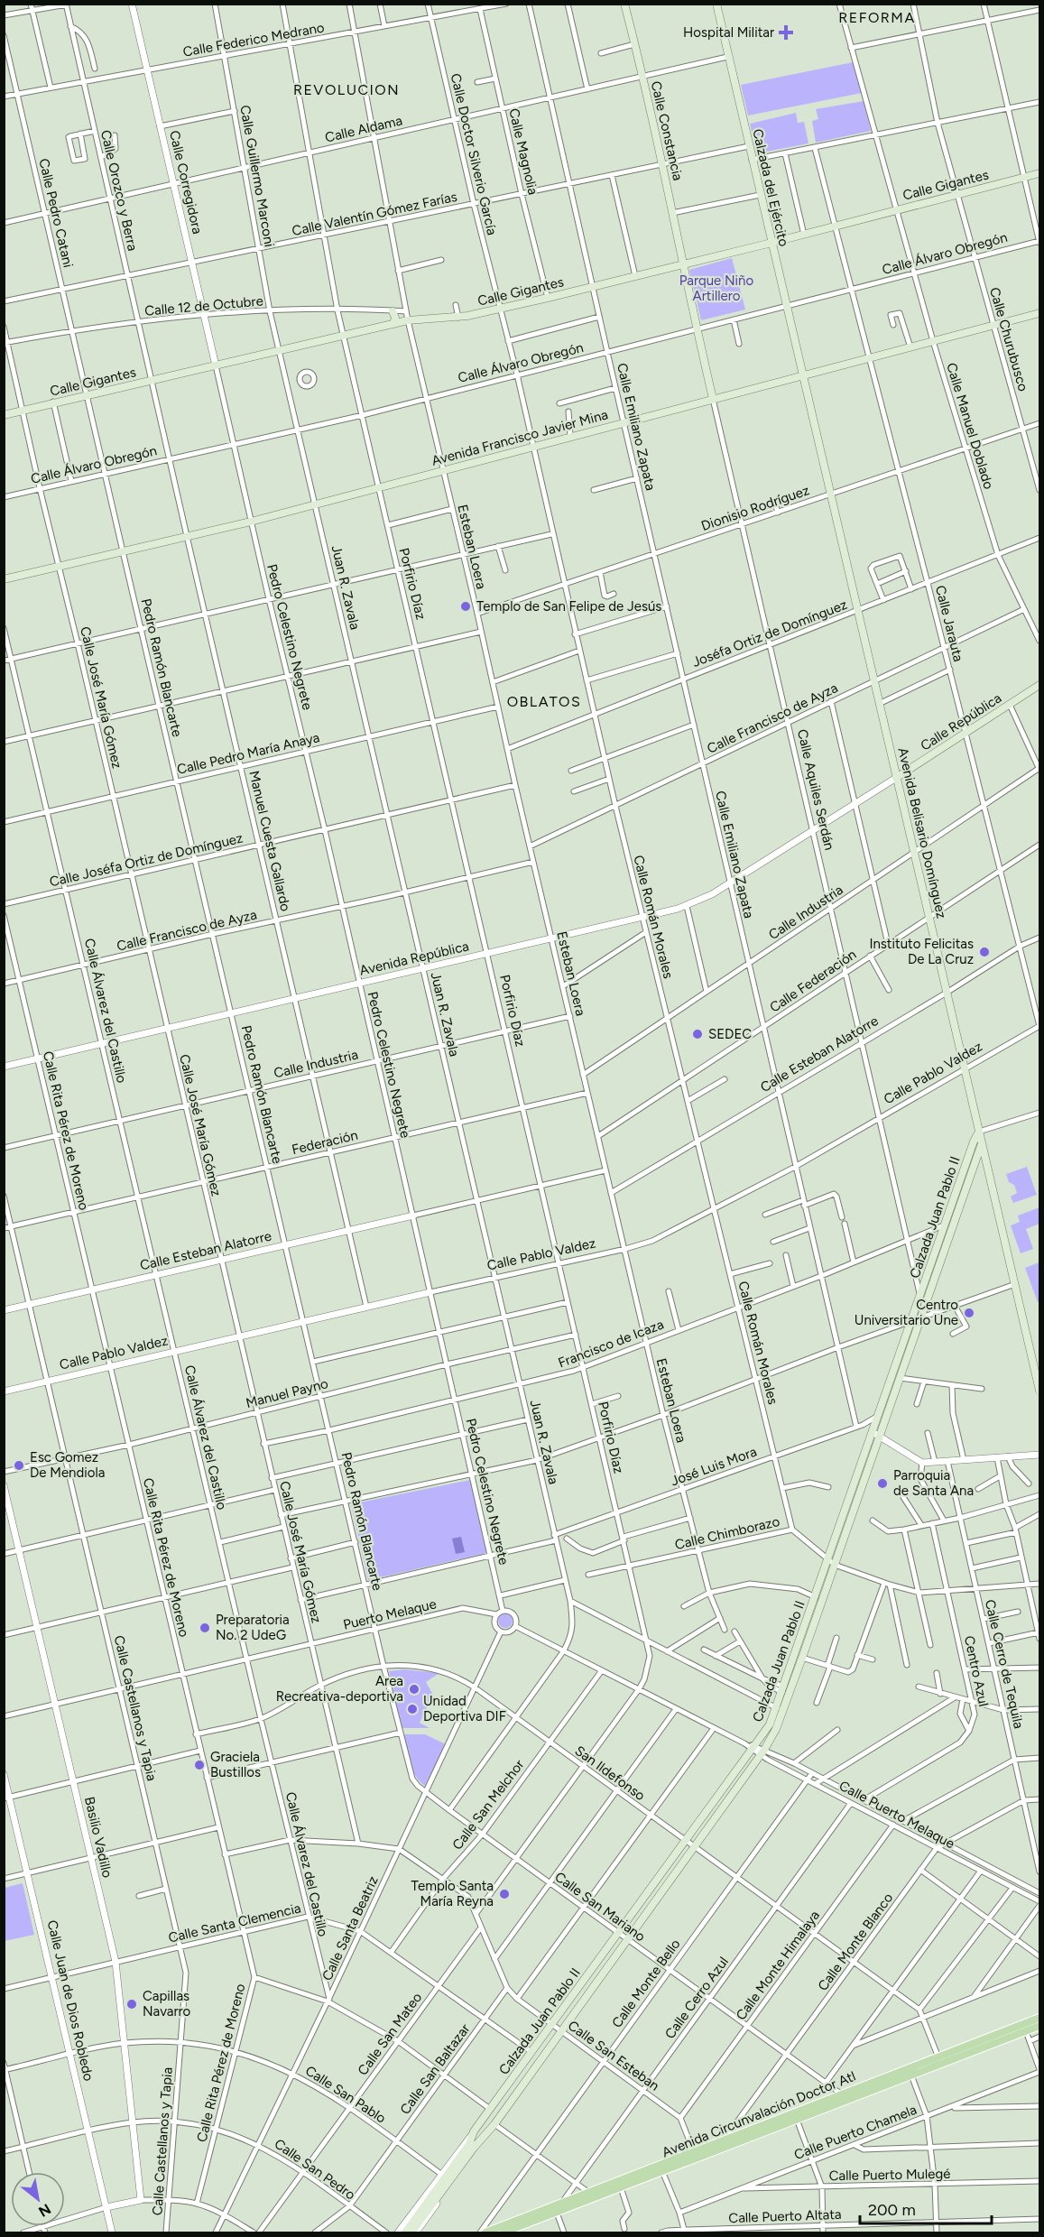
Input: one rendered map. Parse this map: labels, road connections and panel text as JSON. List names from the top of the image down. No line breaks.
{"streets":{"main road":["Calle Constancia","Calle Gigantes","Calzada del Ejército","Avenida Francisco Javier Mina","Calle República","Calle Aquiles Serdán","Avenida Belisario Domínguez","Calzada Juan Pablo II","Avenida Circunvalación Doctor Atl"],"street":["Calle Federico Medrano","Calle Aldama","Calle Magnolia","Calle Doctor Silverio García","Calle Guillermo Marconi","Calle Corregidora","Calle Orozco y Berra","Calle Pedro Catani","Calle Valentín Gómez Farías","Calle Álvaro Obregón","Calle 12 de Octubre","Calle Churubusco","Calle Manuel Doblado","Calle Emiliano Zapata","Dionisio Rodríguez","Esteban Loera","Porfirio Díaz","Juan R. Zavala","Calle Jarauta","Joséfa Ortiz de Domínguez","Pedro Celestino Negrete","Pedro Ramón Blancarte","Calle José María Gómez","Calle Francisco de Ayza","Calle Pedro María Anaya","Manuel Cuesta Gallardo","Calle Joséfa Ortiz de Domínguez","Calle Industria","Calle Román Morales","Avenida República","Calle Federación","Calle Álvarez del Castillo","Calle Esteban Alatorre","Calle Pablo Valdez","Calle Rita Pérez de Moreno","Federación","Francisco de Icaza","Manuel Payno","José Luis Mora","Calle Chimborazo","Puerto Melaque","Calle Cerro de Tequila","Centro Azul","Calle Castellanos y Tapia","San Ildefonso","Calle San Melchor","Calle Puerto Melaque","Basilio Vadillo","Calle San Mariano","Calle Santa Clemencia","Calle Santa Beatriz","Calle Monte Blanco","Calle Monte Himalaya","Calle Monte Bello","Calle Cerro Azul","Calle Juan de Dios Robledo","Calle San Mateo","Calle San Esteban","Calle San Baltazar","Calle San Pablo","Calle Puerto Chamela","Calle San Pedro","Calle Puerto Mulegé","Calle Puerto Altata"]},"crossings":[["Calle Federico Medrano","Calle Magnolia"],["Calle Federico Medrano","Calle Doctor Silverio García"],["Calle Federico Medrano","Calle Guillermo Marconi"],["Calle Federico Medrano","Calle Corregidora"],["Calle Federico Medrano","Calle Orozco y Berra"],["Calle Federico Medrano","Calle Pedro Catani"],["Calle Federico Medrano","Esteban Loera"],["Calle Federico Medrano","Porfirio Díaz"],["Calle Aldama","Calle Constancia"],["Calle Aldama","Calle Magnolia"],["Calle Aldama","Calle Doctor Silverio García"],["Calle Aldama","Calle Guillermo Marconi"],["Calle Aldama","Calle Corregidora"],["Calle Aldama","Calzada del Ejército"],["Calle Aldama","Calle Orozco y Berra"],["Calle Aldama","Calle Pedro Catani"],["Calle Aldama","Calle Emiliano Zapata"],["Calle Aldama","Esteban Loera"],["Calle Aldama","Porfirio Díaz"],["Calle Constancia","Calle Gigantes"],["Calle Constancia","Calle Valentín Gómez Farías"],["Calle Constancia","Calle Aquiles Serdán"],["Calle Magnolia","Calle Gigantes"],["Calle Magnolia","Calle Valentín Gómez Farías"],["Calle Doctor Silverio García","Calle Gigantes"],["Calle Doctor Silverio García","Calle Valentín Gómez Farías"],["Calle Doctor Silverio García","Calle Román Morales"],["Calle Guillermo Marconi","Calle Gigantes"],["Calle Guillermo Marconi","Calle Valentín Gómez Farías"],["Calle Guillermo Marconi","Calle 12 de Octubre"],["Calle Guillermo Marconi","Juan R. Zavala"],["Calle Corregidora","Calle Gigantes"],["Calle Corregidora","Calle Valentín Gómez Farías"],["Calle Corregidora","Calle 12 de Octubre"],["Calle Corregidora","Pedro Celestino Negrete"],["Calle Gigantes","Calzada del Ejército"],["Calle Gigantes","Calle Orozco y Berra"],["Calle Gigantes","Calle Pedro Catani"],["Calle Gigantes","Calle Churubusco"],["Calle Gigantes","Calle Manuel Doblado"],["Calle Gigantes","Calle Emiliano Zapata"],["Calle Gigantes","Esteban Loera"],["Calle Gigantes","Porfirio Díaz"],["Calle Gigantes","Juan R. Zavala"],["Calle Gigantes","Calle Jarauta"],["Calle Gigantes","Pedro Celestino Negrete"],["Calle Gigantes","Pedro Ramón Blancarte"],["Calle Gigantes","Calle José María Gómez"],["Calle Gigantes","Calle Aquiles Serdán"],["Calle Gigantes","Manuel Cuesta Gallardo"],["Calle Gigantes","Calle Román Morales"],["Calzada del Ejército","Calle Valentín Gómez Farías"],["Calzada del Ejército","Calle Álvaro Obregón"],["Calzada del Ejército","Avenida Francisco Javier Mina"],["Calzada del Ejército","Avenida Belisario Domínguez"],["Calle Orozco y Berra","Calle Valentín Gómez Farías"],["Calle Orozco y Berra","Calle 12 de Octubre"],["Calle Orozco y Berra","Manuel Cuesta Gallardo"],["Calle Pedro Catani","Calle Valentín Gómez Farías"],["Calle Pedro Catani","Calle 12 de Octubre"],["Calle Pedro Catani","Pedro Ramón Blancarte"],["Calle Valentín Gómez Farías","Calle Emiliano Zapata"],["Calle Valentín Gómez Farías","Esteban Loera"],["Calle Valentín Gómez Farías","Porfirio Díaz"],["Calle Álvaro Obregón","Calle Churubusco"],["Calle Álvaro Obregón","Calle Manuel Doblado"],["Calle Álvaro Obregón","Calle Emiliano Zapata"],["Calle Álvaro Obregón","Esteban Loera"],["Calle Álvaro Obregón","Porfirio Díaz"],["Calle Álvaro Obregón","Juan R. Zavala"],["Calle Álvaro Obregón","Calle Jarauta"],["Calle Álvaro Obregón","Pedro Celestino Negrete"],["Calle Álvaro Obregón","Pedro Ramón Blancarte"],["Calle Álvaro Obregón","Calle José María Gómez"],["Calle Álvaro Obregón","Calle Aquiles Serdán"],["Calle Álvaro Obregón","Manuel Cuesta Gallardo"],["Calle Álvaro Obregón","Calle Román Morales"],["Calle 12 de Octubre","Esteban Loera"],["Calle 12 de Octubre","Porfirio Díaz"],["Calle 12 de Octubre","Calle José María Gómez"],["Calle Churubusco","Avenida Francisco Javier Mina"],["Calle Churubusco","Dionisio Rodríguez"],["Calle Manuel Doblado","Avenida Francisco Javier Mina"],["Calle Manuel Doblado","Dionisio Rodríguez"],["Calle Manuel Doblado","Joséfa Ortiz de Domínguez"],["Calle Manuel Doblado","Calle Francisco de Ayza"],["Calle Emiliano Zapata","Avenida Francisco Javier Mina"],["Calle Emiliano Zapata","Dionisio Rodríguez"],["Calle Emiliano Zapata","Joséfa Ortiz de Domínguez"],["Calle Emiliano Zapata","Calle Francisco de Ayza"],["Calle Emiliano Zapata","Calle Industria"],["Calle Emiliano Zapata","Avenida República"],["Calle Emiliano Zapata","Calle Federación"],["Calle Emiliano Zapata","Calle Esteban Alatorre"],["Calle Emiliano Zapata","Calle Pablo Valdez"],["Calle Emiliano Zapata","Francisco de Icaza"],["Calle Emiliano Zapata","José Luis Mora"],["Avenida Francisco Javier Mina","Esteban Loera"],["Avenida Francisco Javier Mina","Porfirio Díaz"],["Avenida Francisco Javier Mina","Juan R. Zavala"],["Avenida Francisco Javier Mina","Calle Jarauta"],["Avenida Francisco Javier Mina","Pedro Celestino Negrete"],["Avenida Francisco Javier Mina","Pedro Ramón Blancarte"],["Avenida Francisco Javier Mina","Calle José María Gómez"],["Avenida Francisco Javier Mina","Calle Aquiles Serdán"],["Avenida Francisco Javier Mina","Avenida Belisario Domínguez"],["Avenida Francisco Javier Mina","Manuel Cuesta Gallardo"],["Avenida Francisco Javier Mina","Calle Román Morales"],["Dionisio Rodríguez","Esteban Loera"],["Dionisio Rodríguez","Calle Jarauta"],["Dionisio Rodríguez","Calle Aquiles Serdán"],["Dionisio Rodríguez","Avenida Belisario Domínguez"],["Dionisio Rodríguez","Calle Román Morales"],["Esteban Loera","Joséfa Ortiz de Domínguez"],["Esteban Loera","Calle Francisco de Ayza"],["Esteban Loera","Calle Pedro María Anaya"],["Esteban Loera","Calle Joséfa Ortiz de Domínguez"],["Esteban Loera","Calle Industria"],["Esteban Loera","Avenida República"],["Esteban Loera","Calle Federación"],["Esteban Loera","Calle Esteban Alatorre"],["Esteban Loera","Calle Pablo Valdez"],["Esteban Loera","Federación"],["Esteban Loera","Francisco de Icaza"],["Esteban Loera","José Luis Mora"],["Esteban Loera","Calle Chimborazo"],["Porfirio Díaz","Calle Francisco de Ayza"],["Porfirio Díaz","Calle Pedro María Anaya"],["Porfirio Díaz","Calle Joséfa Ortiz de Domínguez"],["Porfirio Díaz","Calle Industria"],["Porfirio Díaz","Avenida República"],["Porfirio Díaz","Calle Pablo Valdez"],["Porfirio Díaz","Federación"],["Porfirio Díaz","Francisco de Icaza"],["Porfirio Díaz","Manuel Payno"],["Porfirio Díaz","José Luis Mora"],["Porfirio Díaz","Calle Chimborazo"],["Porfirio Díaz","Calle Puerto Melaque"],["Juan R. Zavala","Calle Francisco de Ayza"],["Juan R. Zavala","Calle Pedro María Anaya"],["Juan R. Zavala","Calle Joséfa Ortiz de Domínguez"],["Juan R. Zavala","Calle Industria"],["Juan R. Zavala","Avenida República"],["Juan R. Zavala","Calle Pablo Valdez"],["Juan R. Zavala","Federación"],["Juan R. Zavala","Francisco de Icaza"],["Juan R. Zavala","Manuel Payno"],["Juan R. Zavala","José Luis Mora"],["Juan R. Zavala","Calle Puerto Melaque"],["Calle Jarauta","Joséfa Ortiz de Domínguez"],["Calle Jarauta","Calle Francisco de Ayza"],["Calle Jarauta","Calle República"],["Calle Jarauta","Calle Industria"],["Calle Jarauta","Calle Federación"],["Calle Jarauta","Calle Esteban Alatorre"],["Calle Jarauta","Calle Pablo Valdez"],["Joséfa Ortiz de Domínguez","Calle Aquiles Serdán"],["Joséfa Ortiz de Domínguez","Avenida Belisario Domínguez"],["Joséfa Ortiz de Domínguez","Calle Román Morales"],["Pedro Celestino Negrete","Calle Francisco de Ayza"],["Pedro Celestino Negrete","Calle Pedro María Anaya"],["Pedro Celestino Negrete","Calle Joséfa Ortiz de Domínguez"],["Pedro Celestino Negrete","Calle Industria"],["Pedro Celestino Negrete","Avenida República"],["Pedro Celestino Negrete","Calle Esteban Alatorre"],["Pedro Celestino Negrete","Calle Pablo Valdez"],["Pedro Celestino Negrete","Federación"],["Pedro Celestino Negrete","Francisco de Icaza"],["Pedro Celestino Negrete","Manuel Payno"],["Pedro Celestino Negrete","José Luis Mora"],["Pedro Celestino Negrete","Puerto Melaque"],["Pedro Celestino Negrete","Calle Puerto Melaque"],["Pedro Celestino Negrete","Calle Santa Beatriz"],["Pedro Ramón Blancarte","Calle Francisco de Ayza"],["Pedro Ramón Blancarte","Calle Pedro María Anaya"],["Pedro Ramón Blancarte","Calle Joséfa Ortiz de Domínguez"],["Pedro Ramón Blancarte","Calle Industria"],["Pedro Ramón Blancarte","Avenida República"],["Pedro Ramón Blancarte","Calle Esteban Alatorre"],["Pedro Ramón Blancarte","Calle Pablo Valdez"],["Pedro Ramón Blancarte","Federación"],["Pedro Ramón Blancarte","Francisco de Icaza"],["Pedro Ramón Blancarte","Manuel Payno"],["Pedro Ramón Blancarte","José Luis Mora"],["Pedro Ramón Blancarte","Puerto Melaque"],["Pedro Ramón Blancarte","San Ildefonso"],["Pedro Ramón Blancarte","Calle San Mariano"],["Pedro Ramón Blancarte","Calle Santa Beatriz"],["Calle José María Gómez","Calle Francisco de Ayza"],["Calle José María Gómez","Calle Pedro María Anaya"],["Calle José María Gómez","Calle Joséfa Ortiz de Domínguez"],["Calle José María Gómez","Calle Industria"],["Calle José María Gómez","Avenida República"],["Calle José María Gómez","Calle Esteban Alatorre"],["Calle José María Gómez","Calle Pablo Valdez"],["Calle José María Gómez","Federación"],["Calle José María Gómez","Francisco de Icaza"],["Calle José María Gómez","Manuel Payno"],["Calle José María Gómez","José Luis Mora"],["Calle José María Gómez","Puerto Melaque"],["Calle José María Gómez","San Ildefonso"],["Calle José María Gómez","Calle San Esteban"],["Calle Francisco de Ayza","Calle Aquiles Serdán"],["Calle Francisco de Ayza","Avenida Belisario Domínguez"],["Calle Francisco de Ayza","Manuel Cuesta Gallardo"],["Calle Francisco de Ayza","Calle Román Morales"],["Calle Francisco de Ayza","Calle Álvarez del Castillo"],["Calle Francisco de Ayza","Calle Rita Pérez de Moreno"],["Calle República","Calle Aquiles Serdán"],["Calle República","Avenida Belisario Domínguez"],["Calle República","Avenida República"],["Calle Pedro María Anaya","Manuel Cuesta Gallardo"],["Calle Pedro María Anaya","Calle Álvarez del Castillo"],["Calle Aquiles Serdán","Calle Industria"],["Calle Aquiles Serdán","Avenida República"],["Calle Aquiles Serdán","Calle Federación"],["Calle Aquiles Serdán","Calle Esteban Alatorre"],["Calle Aquiles Serdán","Calle Pablo Valdez"],["Calle Aquiles Serdán","Calzada Juan Pablo II"],["Calle Aquiles Serdán","Francisco de Icaza"],["Avenida Belisario Domínguez","Calle Industria"],["Avenida Belisario Domínguez","Calle Federación"],["Avenida Belisario Domínguez","Calle Esteban Alatorre"],["Avenida Belisario Domínguez","Calle Pablo Valdez"],["Avenida Belisario Domínguez","Calzada Juan Pablo II"],["Manuel Cuesta Gallardo","Calle Joséfa Ortiz de Domínguez"],["Manuel Cuesta Gallardo","Calle Industria"],["Manuel Cuesta Gallardo","Avenida República"],["Manuel Cuesta Gallardo","Calle Esteban Alatorre"],["Manuel Cuesta Gallardo","Calle Pablo Valdez"],["Manuel Cuesta Gallardo","Federación"],["Calle Joséfa Ortiz de Domínguez","Calle Álvarez del Castillo"],["Calle Industria","Calle Román Morales"],["Calle Industria","Calle Álvarez del Castillo"],["Calle Industria","Calle Rita Pérez de Moreno"],["Calle Román Morales","Avenida República"],["Calle Román Morales","Calle Federación"],["Calle Román Morales","Calle Esteban Alatorre"],["Calle Román Morales","Calle Pablo Valdez"],["Calle Román Morales","Francisco de Icaza"],["Calle Román Morales","José Luis Mora"],["Calle Román Morales","Calle Chimborazo"],["Avenida República","Calle Álvarez del Castillo"],["Avenida República","Calle Rita Pérez de Moreno"],["Calle Álvarez del Castillo","Calle Esteban Alatorre"],["Calle Álvarez del Castillo","Calle Pablo Valdez"],["Calle Álvarez del Castillo","Federación"],["Calle Álvarez del Castillo","Manuel Payno"],["Calle Álvarez del Castillo","Puerto Melaque"],["Calle Álvarez del Castillo","San Ildefonso"],["Calle Álvarez del Castillo","Calle Santa Clemencia"],["Calle Álvarez del Castillo","Calle Santa Beatriz"],["Calle Álvarez del Castillo","Calle San Esteban"],["Calle Esteban Alatorre","Calle Rita Pérez de Moreno"],["Calle Esteban Alatorre","Calle Castellanos y Tapia"],["Calle Pablo Valdez","Calle Rita Pérez de Moreno"],["Calle Pablo Valdez","Calle Castellanos y Tapia"],["Calle Rita Pérez de Moreno","Federación"],["Calle Rita Pérez de Moreno","Manuel Payno"],["Calle Rita Pérez de Moreno","Puerto Melaque"],["Calle Rita Pérez de Moreno","San Ildefonso"],["Calle Rita Pérez de Moreno","Calle Santa Clemencia"],["Calle Rita Pérez de Moreno","Calle San Esteban"],["Calle Rita Pérez de Moreno","Calle San Pablo"],["Calle Rita Pérez de Moreno","Calle San Pedro"],["Federación","Calle Castellanos y Tapia"],["Calzada Juan Pablo II","Francisco de Icaza"],["Calzada Juan Pablo II","José Luis Mora"],["Calzada Juan Pablo II","Calle Chimborazo"],["Calzada Juan Pablo II","San Ildefonso"],["Calzada Juan Pablo II","Calle Puerto Melaque"],["Calzada Juan Pablo II","Calle San Mariano"],["Calzada Juan Pablo II","Calle Santa Clemencia"],["Calzada Juan Pablo II","Calle San Esteban"],["Calzada Juan Pablo II","Calle San Pablo"],["Manuel Payno","Calle Castellanos y Tapia"],["Calle Chimborazo","Calle Cerro de Tequila"],["Calle Chimborazo","Centro Azul"],["Puerto Melaque","Calle Castellanos y Tapia"],["Puerto Melaque","Calle Puerto Melaque"],["Puerto Melaque","Basilio Vadillo"],["Puerto Melaque","Calle Santa Beatriz"],["Calle Cerro de Tequila","Calle Monte Blanco"],["Calle Castellanos y Tapia","Calle Santa Clemencia"],["Calle Castellanos y Tapia","Calle San Pablo"],["Calle Castellanos y Tapia","Calle San Pedro"],["San Ildefonso","Calle San Melchor"],["San Ildefonso","Calle Santa Beatriz"],["San Ildefonso","Calle Monte Blanco"],["San Ildefonso","Calle Monte Himalaya"],["San Ildefonso","Calle Monte Bello"],["San Ildefonso","Calle Cerro Azul"],["Calle San Melchor","Calle Puerto Melaque"],["Calle San Melchor","Calle San Mariano"],["Calle San Melchor","Calle Santa Clemencia"],["Calle San Melchor","Calle San Esteban"],["Calle Puerto Melaque","Calle Santa Beatriz"],["Calle Puerto Melaque","Calle Monte Blanco"],["Calle Puerto Melaque","Calle Monte Himalaya"],["Calle Puerto Melaque","Calle Monte Bello"],["Calle Puerto Melaque","Calle Cerro Azul"],["Basilio Vadillo","Calle Santa Clemencia"],["Basilio Vadillo","Calle San Pablo"],["Basilio Vadillo","Calle San Pedro"],["Calle San Mariano","Calle Santa Beatriz"],["Calle San Mariano","Calle Monte Blanco"],["Calle San Mariano","Calle Monte Himalaya"],["Calle San Mariano","Calle Monte Bello"],["Calle San Mariano","Calle Cerro Azul"],["Calle San Mariano","Avenida Circunvalación Doctor Atl"],["Calle Santa Clemencia","Calle Santa Beatriz"],["Calle Santa Clemencia","Calle Juan de Dios Robledo"],["Calle Santa Clemencia","Calle San Mateo"],["Calle Santa Clemencia","Calle San Baltazar"],["Calle Santa Beatriz","Calle San Esteban"],["Calle Santa Beatriz","Calle San Pablo"],["Calle Santa Beatriz","Calle San Pedro"],["Calle Monte Blanco","Avenida Circunvalación Doctor Atl"],["Calle Monte Himalaya","Calle San Esteban"],["Calle Monte Bello","Calle San Esteban"],["Calle Cerro Azul","Calle San Esteban"],["Calle Cerro Azul","Avenida Circunvalación Doctor Atl"],["Calle Juan de Dios Robledo","Calle San Pablo"],["Calle Juan de Dios Robledo","Calle San Pedro"],["Calle San Mateo","Calle San Esteban"],["Calle San Mateo","Calle San Pablo"],["Calle San Mateo","Calle San Pedro"],["Calle San Esteban","Calle San Baltazar"],["Calle San Baltazar","Calle San Pablo"],["Calle San Baltazar","Calle San Pedro"],["Calle Puerto Chamela","Calle Puerto Mulegé"]],"districts":["REFORMA","REVOLUCION","OBLATOS"],"parks":["Parque Niño Artillero"],"places":{"health":["Hospital Militar"],"other":["Templo de San Felipe de Jesús","Instituto Felicitas De La Cruz","SEDEC","Centro Universitario Une","Esc Gomez De Mendiola","Parroquia de Santa Ana","Preparatoria No. 2 UdeG","Area Recreativa-deportiva","Unidad Deportiva DIF","Graciela Bustillos","Templo Santa María Reyna","Capillas Navarro"]},"scale_bar":"200 m","north":"bottom right"}
